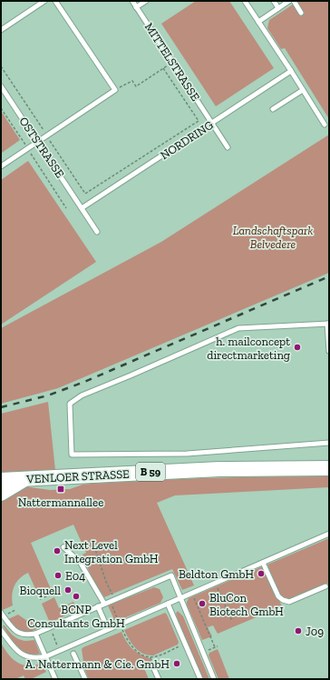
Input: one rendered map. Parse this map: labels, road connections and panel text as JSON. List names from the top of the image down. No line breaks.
{"streets":{"main road":["B 59","VENLOER STRASSE"],"lane":["MITTELSTRASSE","NORDRING","OSTSTRASSE"]},"crossings":[["MITTELSTRASSE","NORDRING"],["NORDRING","OSTSTRASSE"]],"parks":["Landschaftspark Belvedere"],"places":{"other":["h. mailconcept directmarketing","Next Level Integration GmbH","Beldton GmbH","E04","Bioquell","BCNP Consultants GmbH","BluCon Biotech GmbH","J09","A. Nattermann & Cie. GmbH"],"transit":["Nattermannallee"]}}
